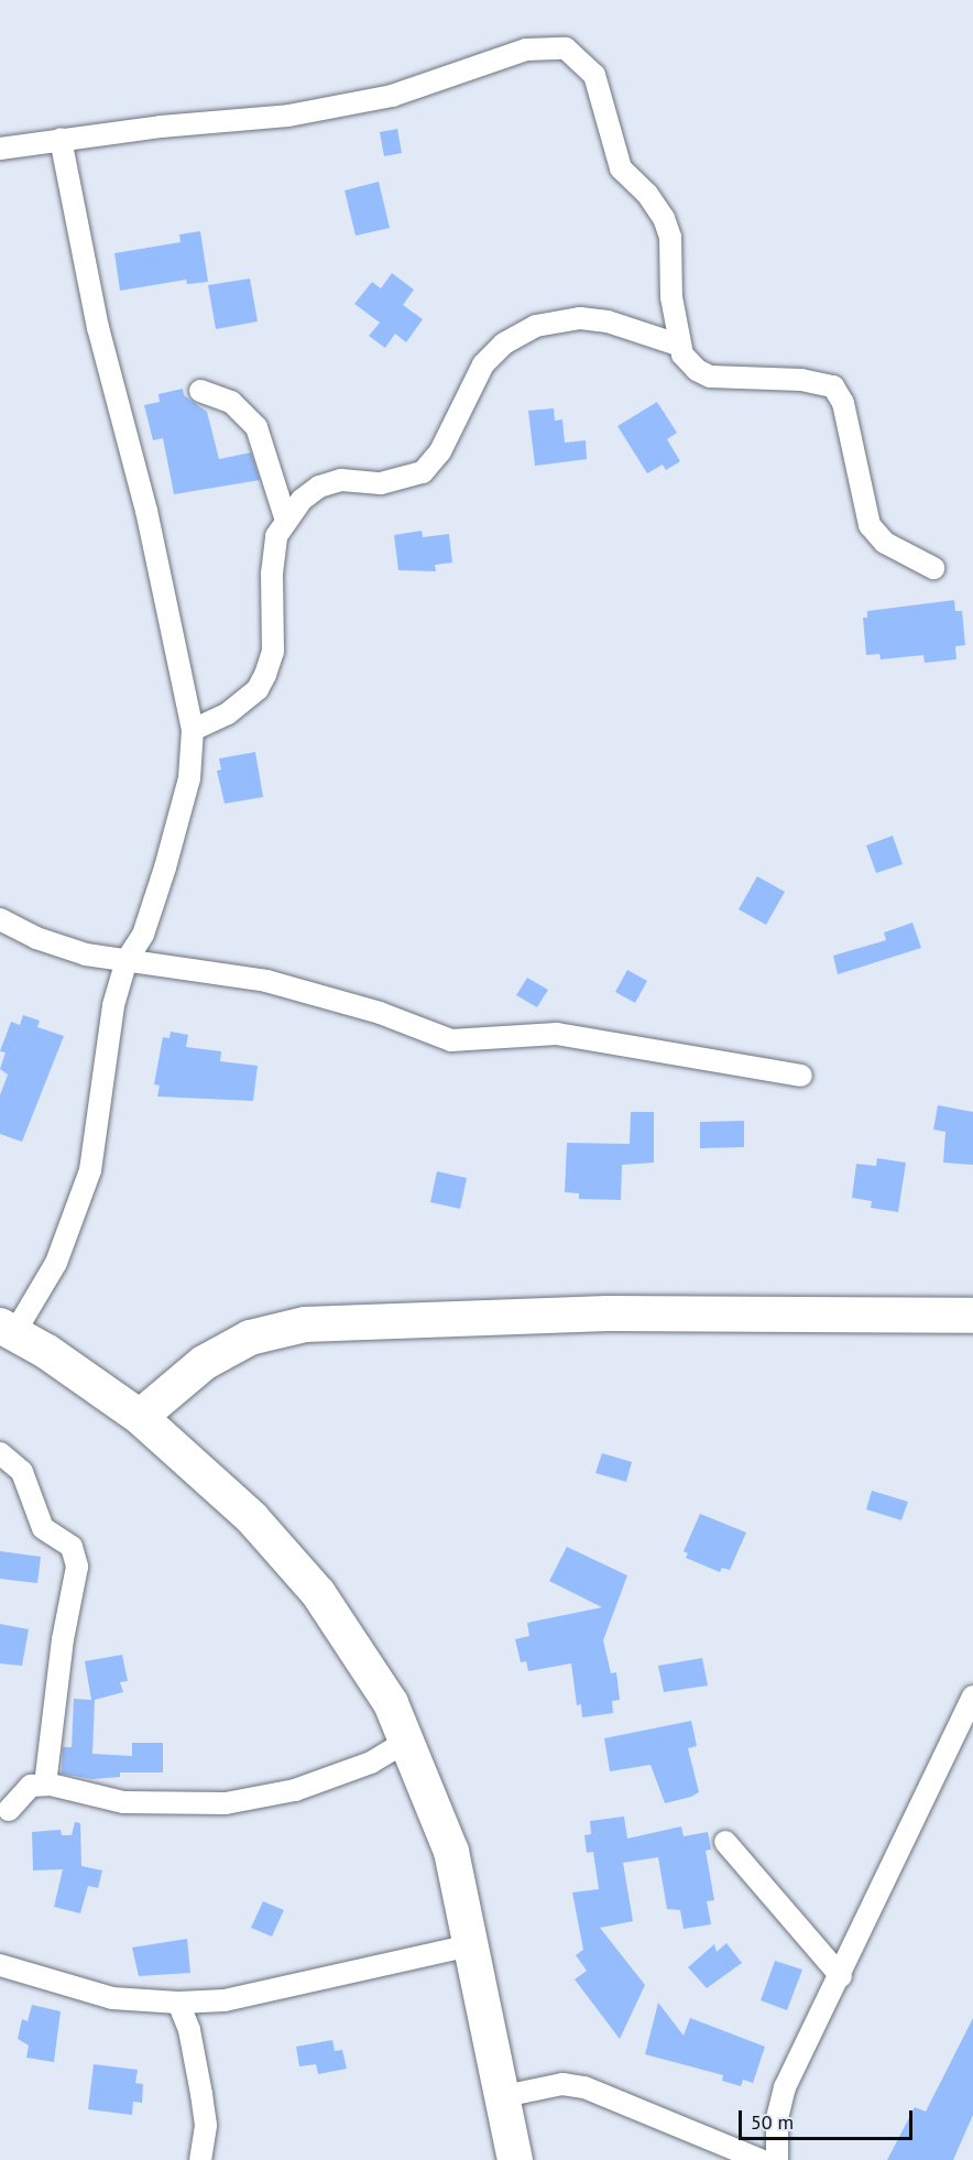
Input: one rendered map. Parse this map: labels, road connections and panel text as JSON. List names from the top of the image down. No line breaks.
{"scale_bar":"50 m"}
